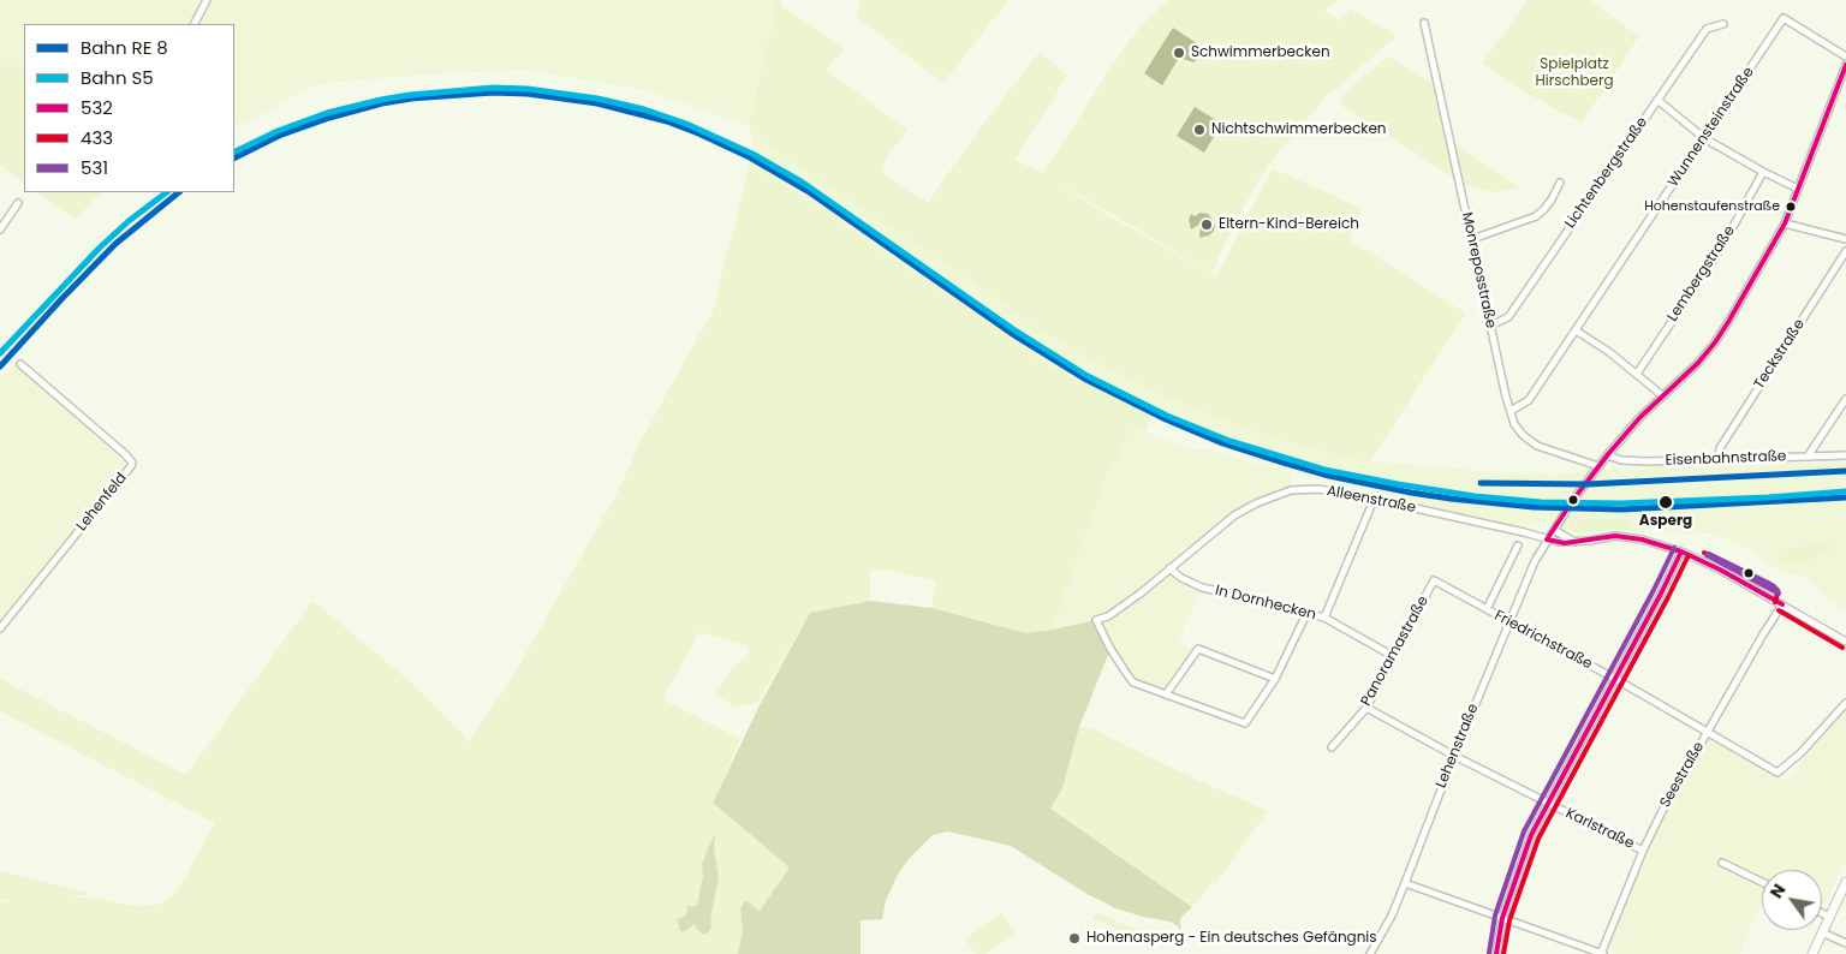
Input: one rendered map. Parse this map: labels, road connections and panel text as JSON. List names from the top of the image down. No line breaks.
{"streets":{"street":["Wunnensteinstraße","Lichtenbergstraße","Monreposstraße","Lembergstraße","Teckstraße","Eisenbahnstraße","Alleenstraße","Lehenfeld","In Dornhecken","Friedrichstraße","Panoramastraße","Lehenstraße","Seestraße","Karlstraße"]},"crossings":[["Wunnensteinstraße","Monreposstraße"],["Lichtenbergstraße","Monreposstraße"],["Monreposstraße","Lehenstraße"],["Teckstraße","Eisenbahnstraße"],["Eisenbahnstraße","Lehenstraße"],["Alleenstraße","In Dornhecken"],["Alleenstraße","Lehenstraße"],["Alleenstraße","Seestraße"],["In Dornhecken","Panoramastraße"],["Friedrichstraße","Panoramastraße"],["Friedrichstraße","Lehenstraße"],["Friedrichstraße","Seestraße"],["Panoramastraße","Karlstraße"],["Lehenstraße","Karlstraße"],["Seestraße","Karlstraße"]],"parks":["Spielplatz Hirschberg"],"places":["Schwimmerbecken","Nichtschwimmerbecken","Hohenstaufenstraße","Eltern-Kind-Bereich","Asperg","Hohenasperg - Ein deutsches Gefängnis"],"lines":["transit line 532","rail line S5","transit line 531","transit line 433"],"legend":["Bahn RE 8","Bahn S5","532","433","531"],"north":"top left"}
